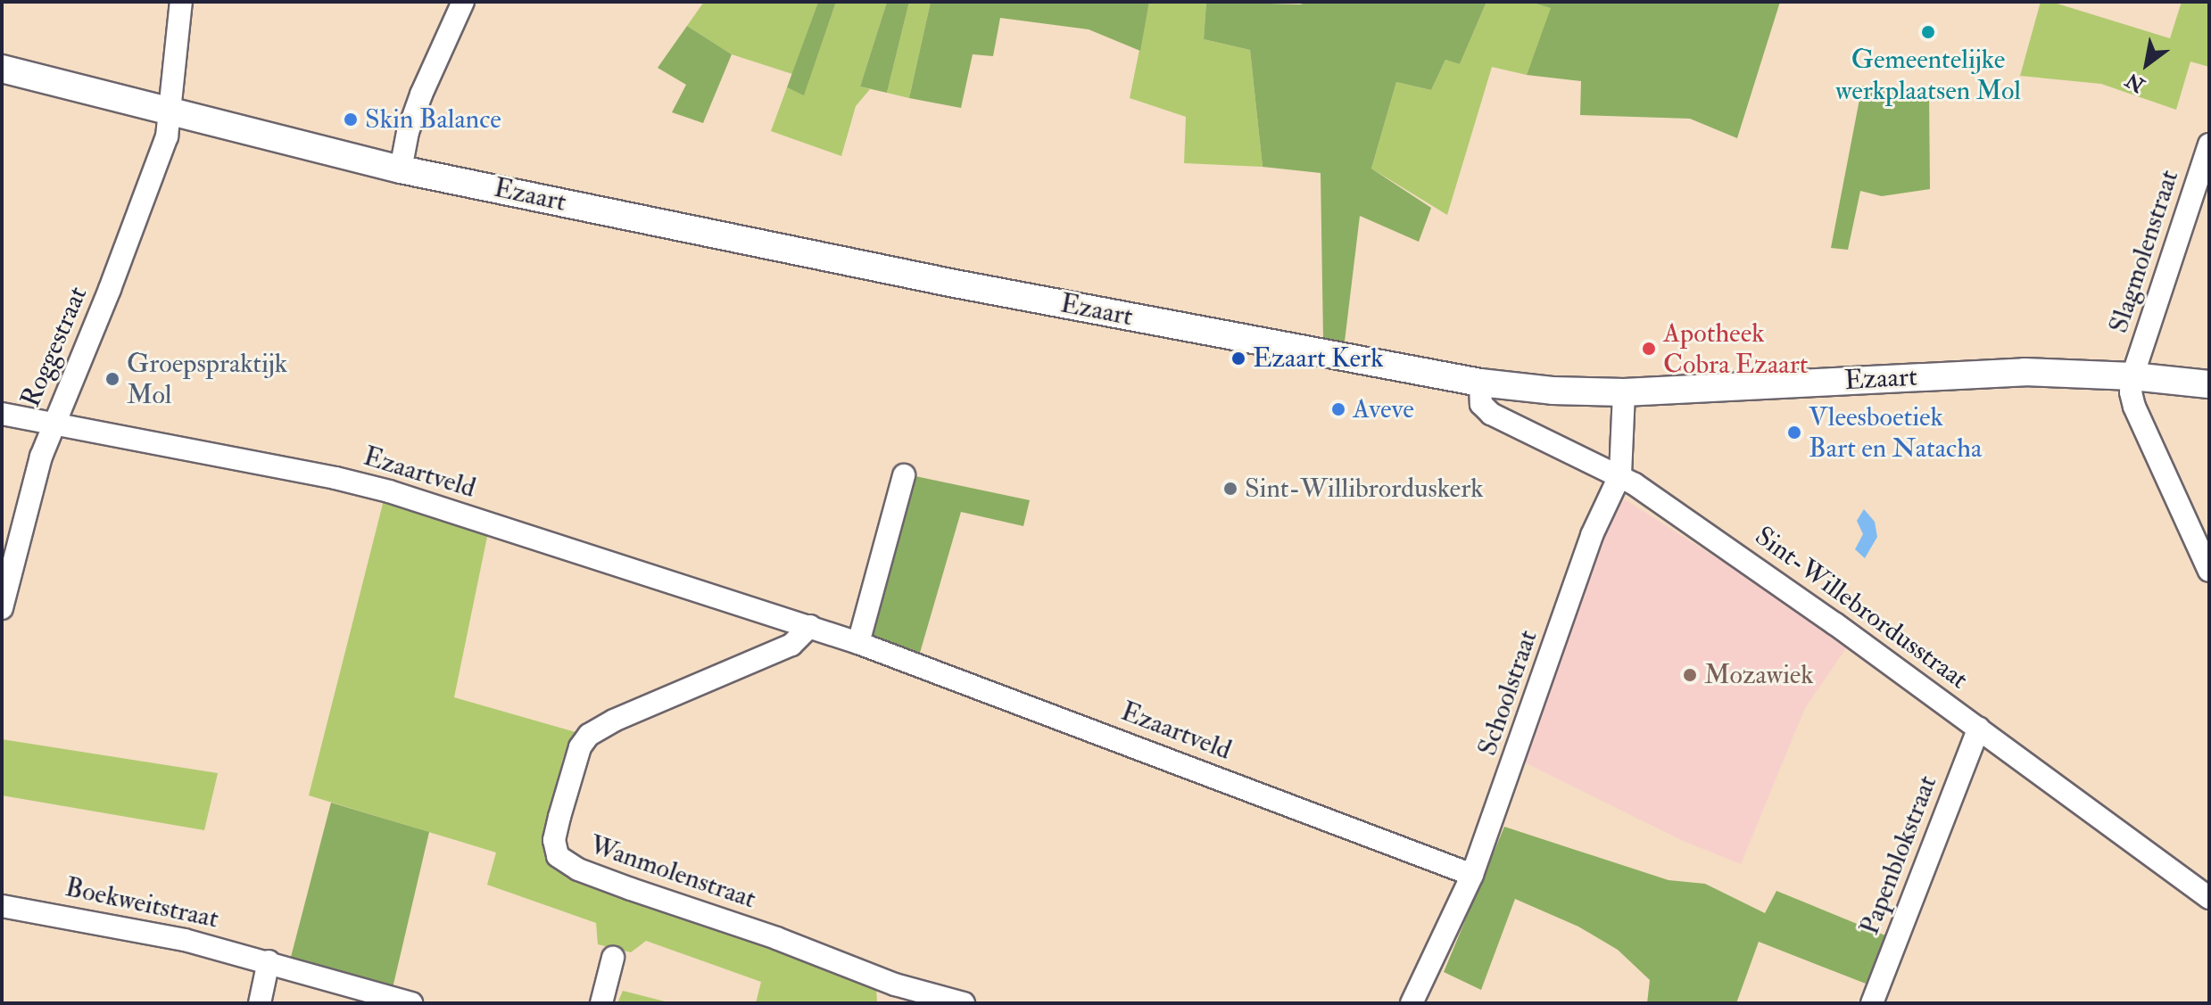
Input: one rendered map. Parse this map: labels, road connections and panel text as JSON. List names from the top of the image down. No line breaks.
{"streets":{"main road":["Ezaart"],"street":["Slagmolenstraat","Roggestraat","Ezaartveld","Sint-Willebrordusstraat","Schoolstraat","Papenblokstraat","Wanmolenstraat","Boekweitstraat"]},"crossings":[["Ezaart","Slagmolenstraat"],["Ezaart","Roggestraat"],["Ezaart","Sint-Willebrordusstraat"],["Ezaart","Schoolstraat"],["Roggestraat","Ezaartveld"],["Ezaartveld","Schoolstraat"],["Ezaartveld","Wanmolenstraat"],["Sint-Willebrordusstraat","Schoolstraat"],["Sint-Willebrordusstraat","Papenblokstraat"]],"places":["Gemeentelijke werkplaatsen Mol","Skin Balance","Apotheek Cobra Ezaart","Ezaart Kerk","Groepspraktijk Mol","Aveve","Vleesboetiek Bart en Natacha","Sint-Willibrorduskerk","Mozawiek"],"north":"bottom left"}
